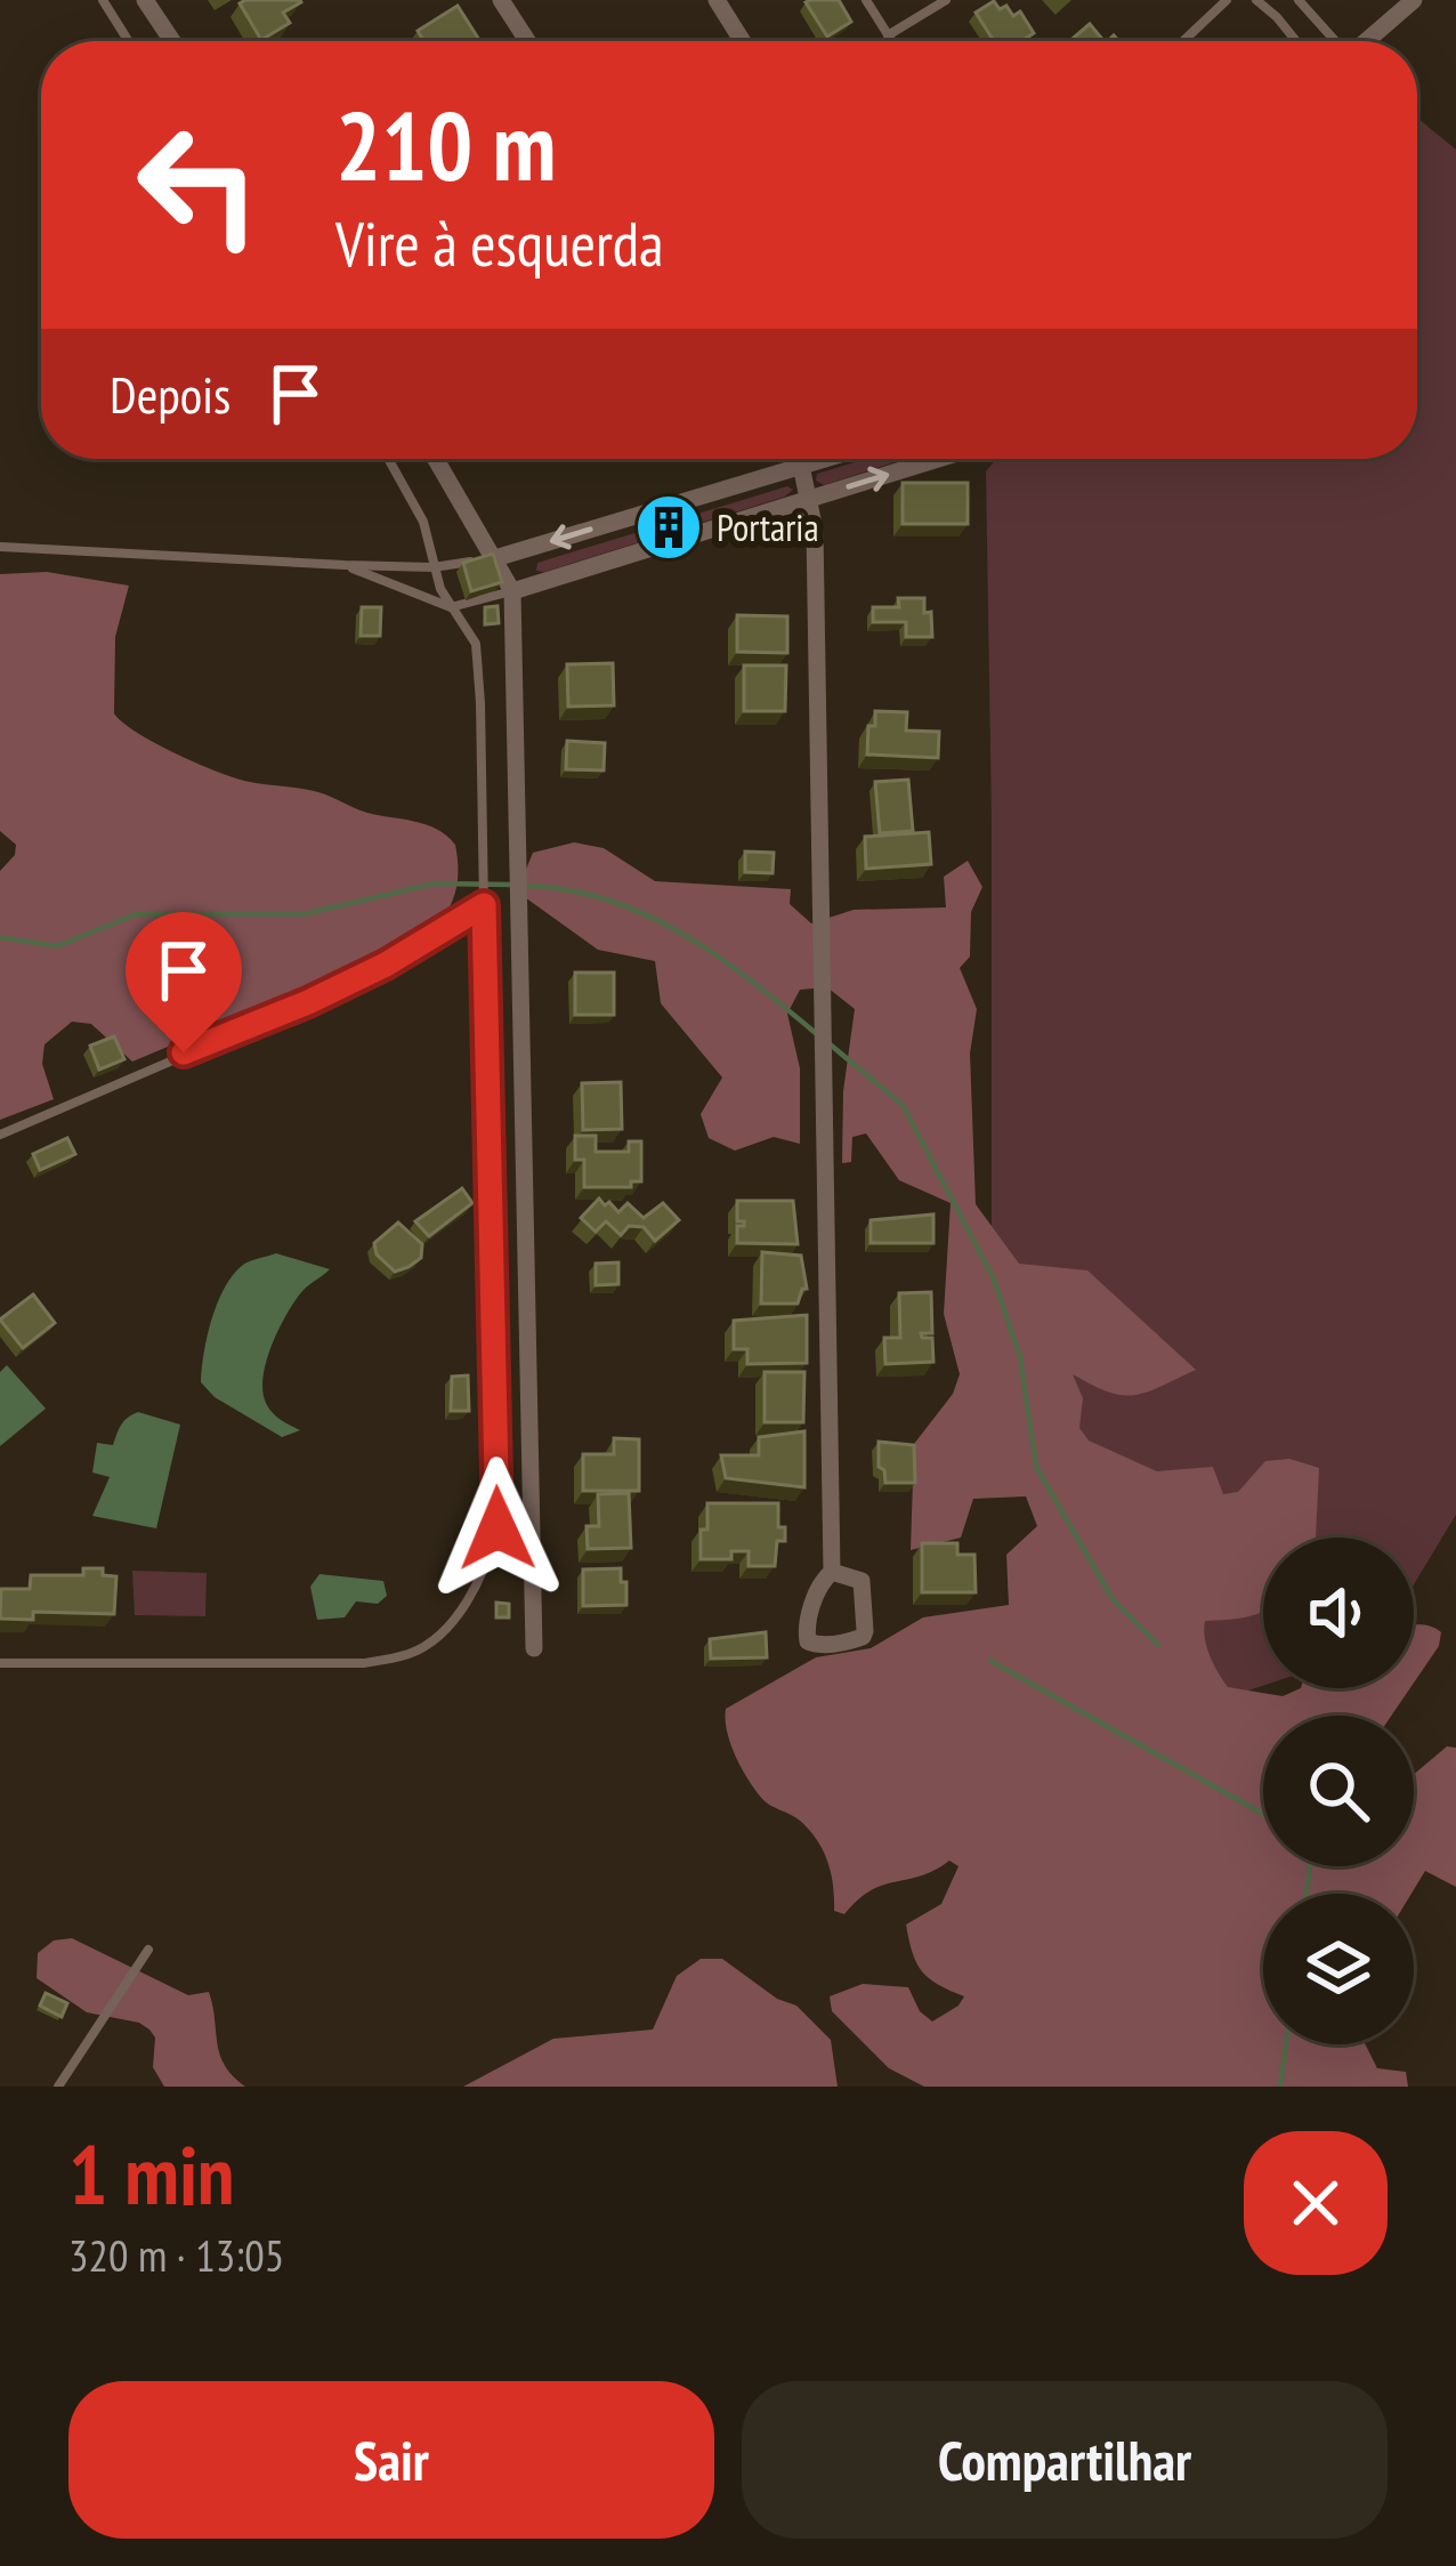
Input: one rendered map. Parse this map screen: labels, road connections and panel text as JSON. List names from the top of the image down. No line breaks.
{"places":{"building":["Portaria"]},"page":{"turn":["210 m","Vire à esquerda"],"then":"Depois","heading":["1 min","320 m · 13:05"],"buttons":["Sair","Compartilhar"]}}
